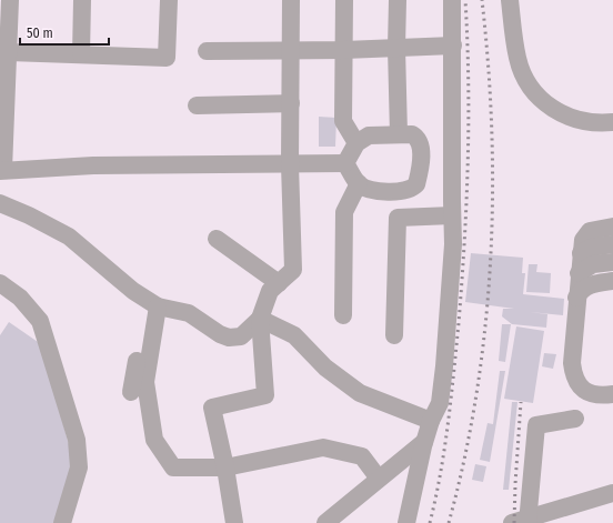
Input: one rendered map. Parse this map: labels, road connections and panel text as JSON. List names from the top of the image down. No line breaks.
{"scale_bar":"50 m"}
